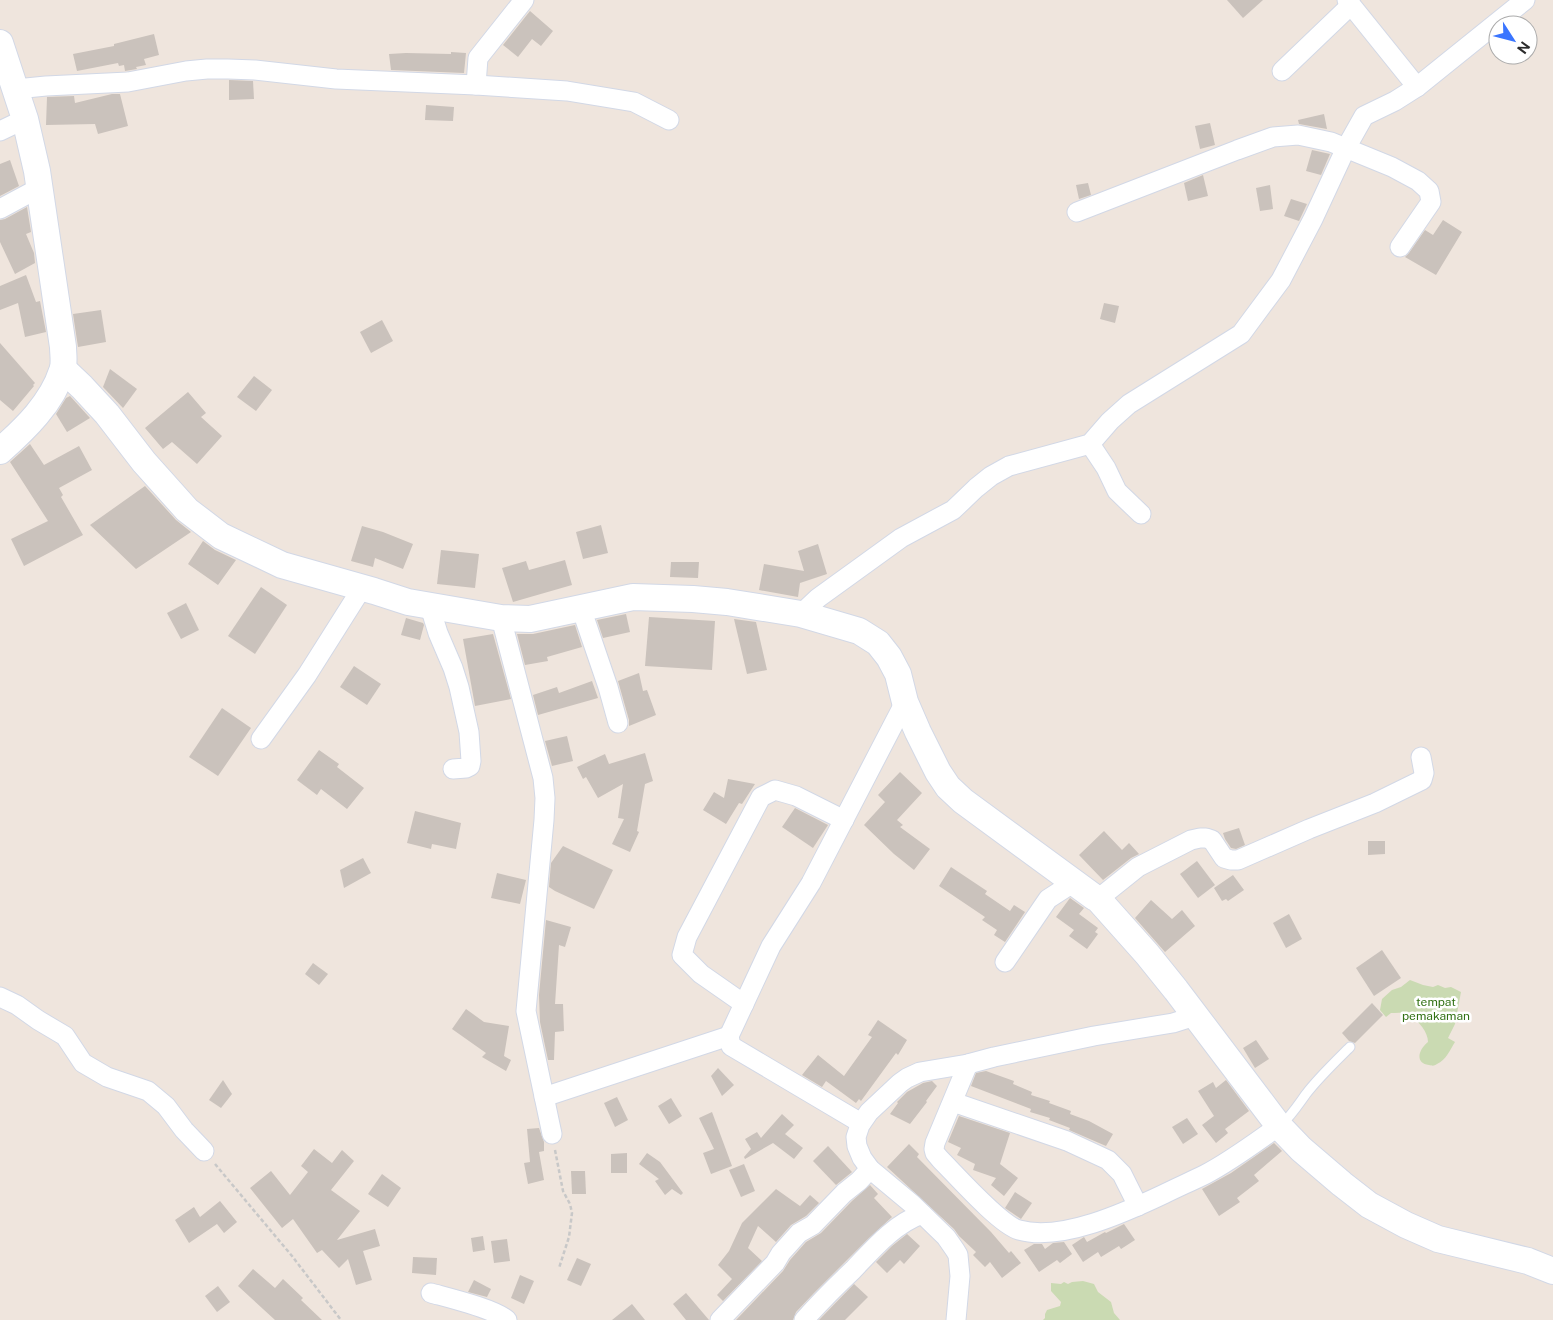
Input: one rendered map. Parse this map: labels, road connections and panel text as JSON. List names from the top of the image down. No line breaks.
{"parks":["tempat pemakaman"],"north":"bottom right"}
